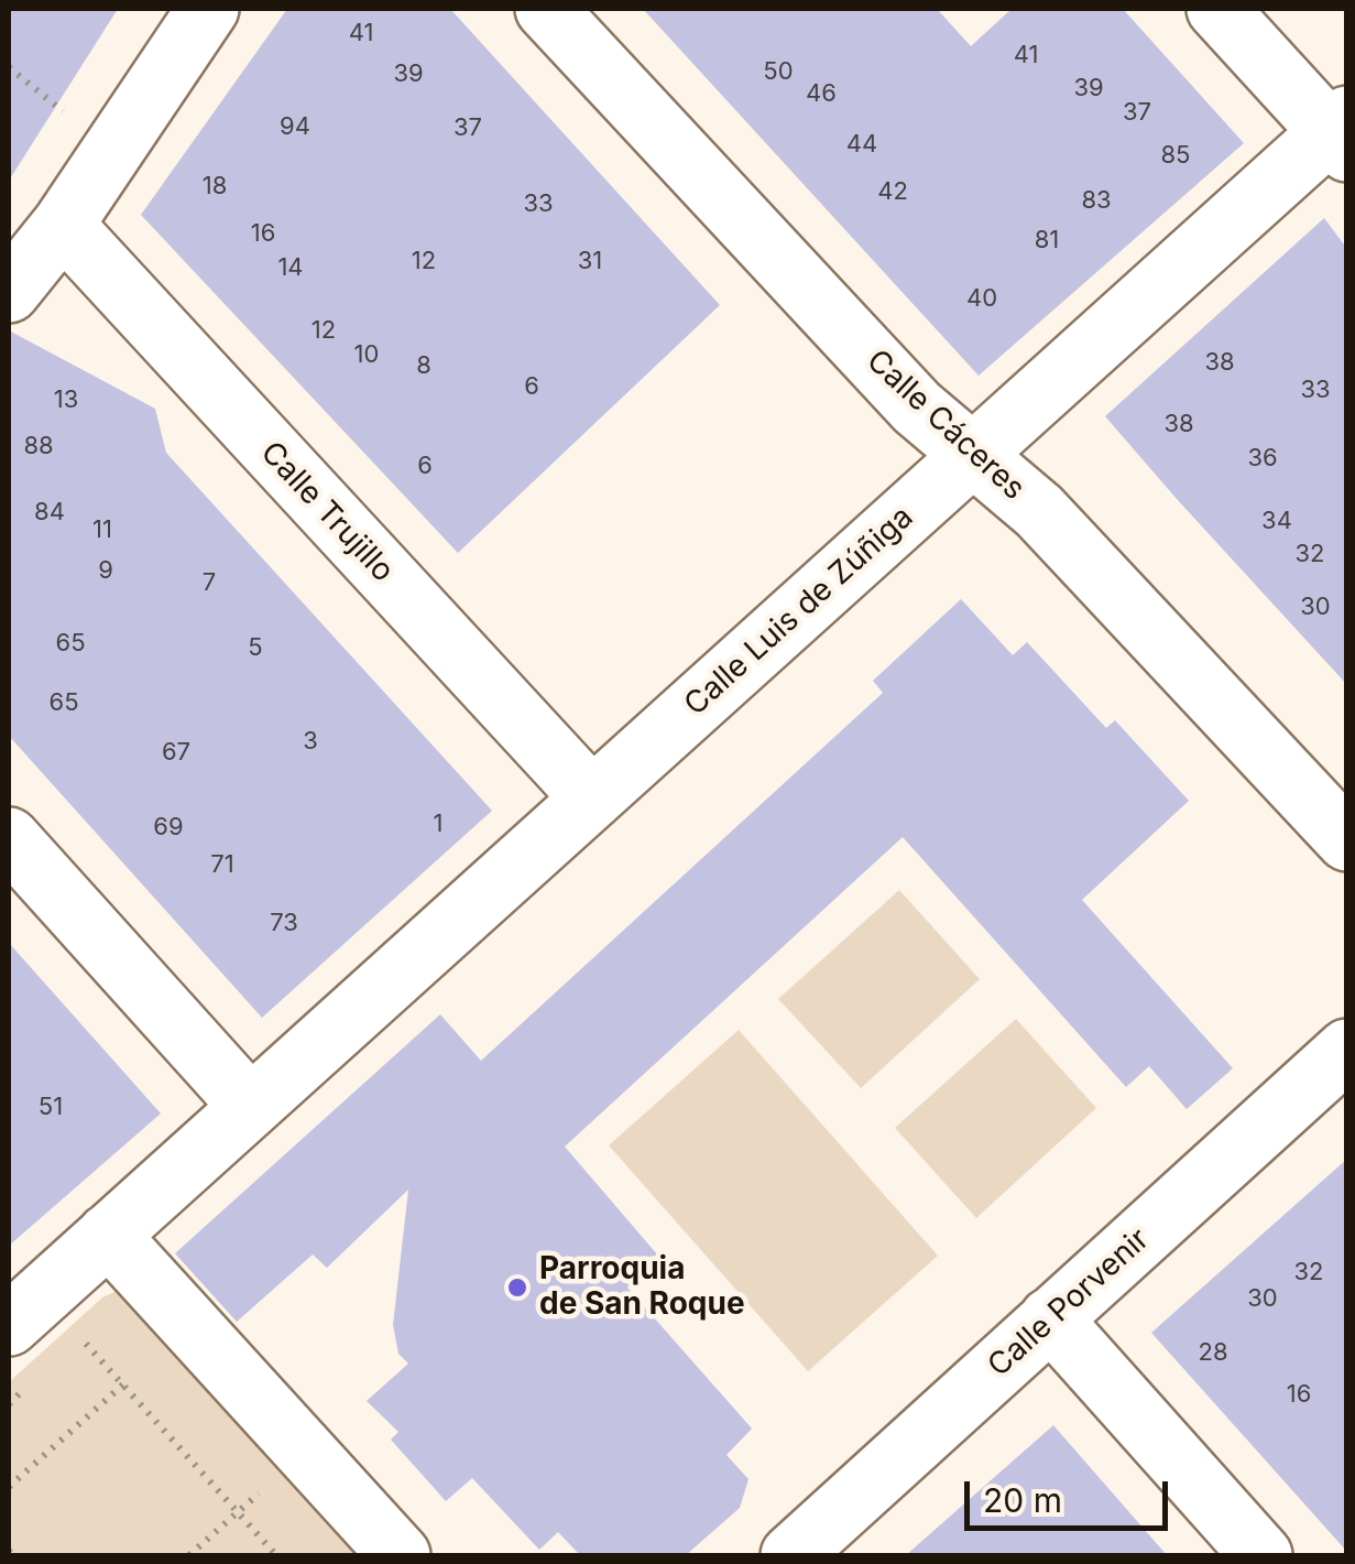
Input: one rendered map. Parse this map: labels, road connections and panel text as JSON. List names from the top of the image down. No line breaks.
{"streets":{"street":["Calle Cáceres","Calle Trujillo","Calle Luis de Zúñiga","Calle Porvenir"]},"crossings":[["Calle Cáceres","Calle Luis de Zúñiga"],["Calle Trujillo","Calle Luis de Zúñiga"]],"places":["Parroquia de San Roque"],"house_numbers":["41","41","50","39","39","46","37","94","37","44","85","18","42","83","33","16","81","12","31","14","40","12","10","38","8","6","33","13","38","88","36","6","84","34","11","32","9","7","30","65","5","65","3","67","1","69","71","73","51","32","30","28","16"],"scale_bar":"20 m"}
